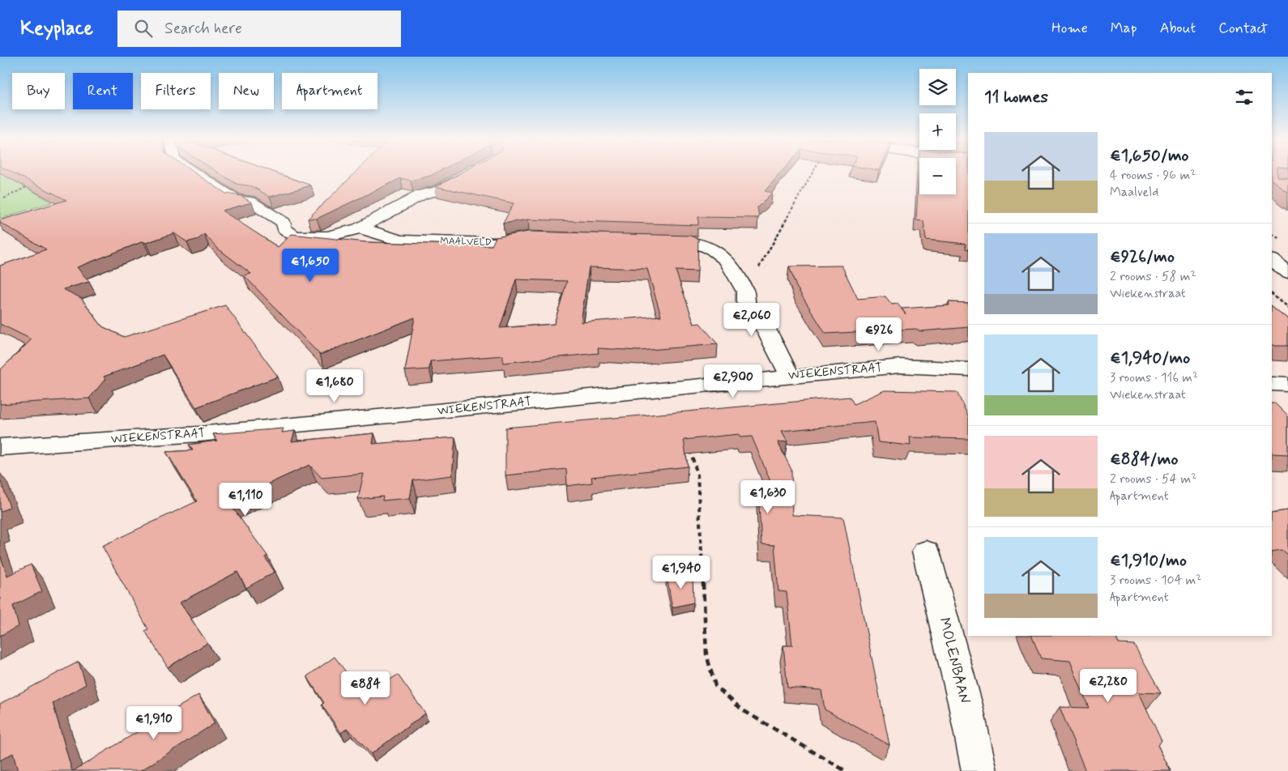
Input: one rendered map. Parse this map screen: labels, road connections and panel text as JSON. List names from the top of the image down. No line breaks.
{"streets":{"street":["MAALVELD","WIEKENSTRAAT","MOLENBAAN"]},"page":{"header":"Keyplace","search":"Search here","nav":["Home","Map","About","Contact"],"map_buttons":["+","−"],"chip":["Buy","Rent","Filters","New","Apartment"],"heading":"11 homes","list":[{"name":"€1,650/mo","note":"4 rooms · 96 m² · Maalveld"},{"name":"€926/mo","note":"2 rooms · 58 m² · Wiekenstraat"},{"name":"€1,940/mo","note":"3 rooms · 116 m² · Wiekenstraat"},{"name":"€884/mo","note":"2 rooms · 54 m² · Apartment"},{"name":"€1,910/mo","note":"3 rooms · 104 m² · Apartment"}],"price":["€1,650","€2,060","€926","€2,900","€1,680","€1,630","€1,110","€1,940","€2,280","€884","€1,910"]}}
